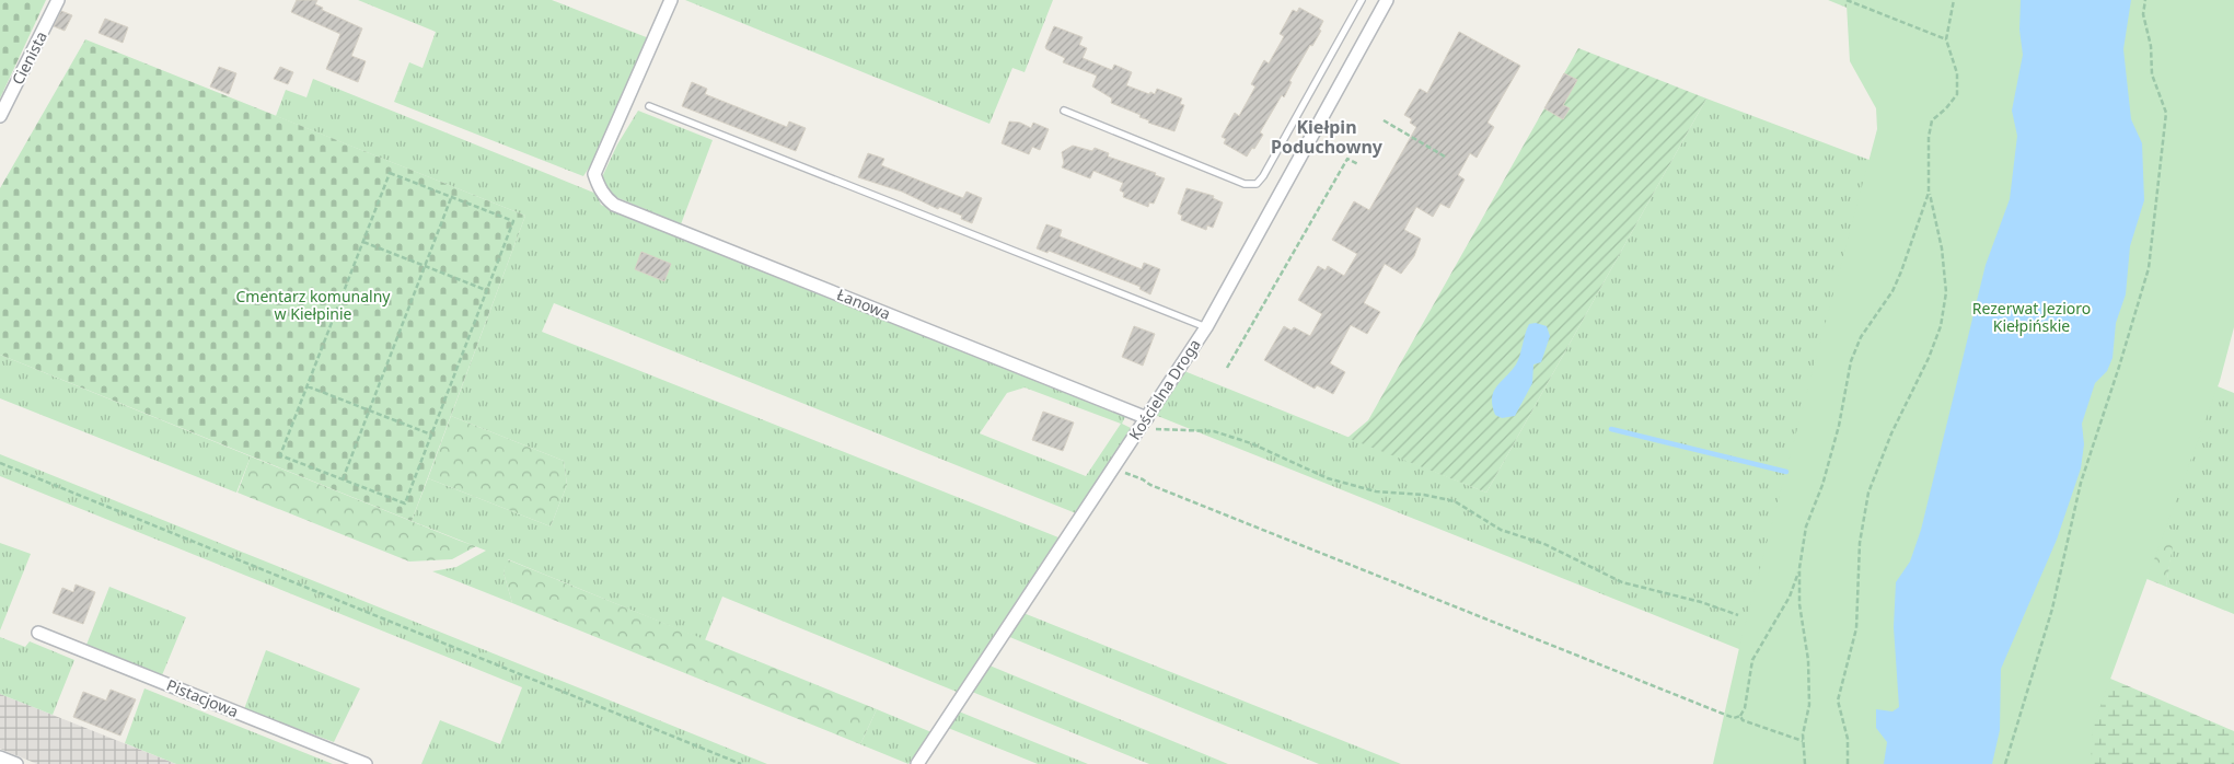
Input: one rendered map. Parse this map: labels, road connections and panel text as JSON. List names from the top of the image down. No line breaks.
{"streets":{"street":["Cienista","Łanowa","Kościelna Droga","Pistacjowa"]},"crossings":[["Łanowa","Kościelna Droga"]],"districts":["Kiełpin Poduchowny"],"parks":["Cmentarz komunalny w Kiełpinie","Rezerwat Jezioro Kiełpińskie"]}
